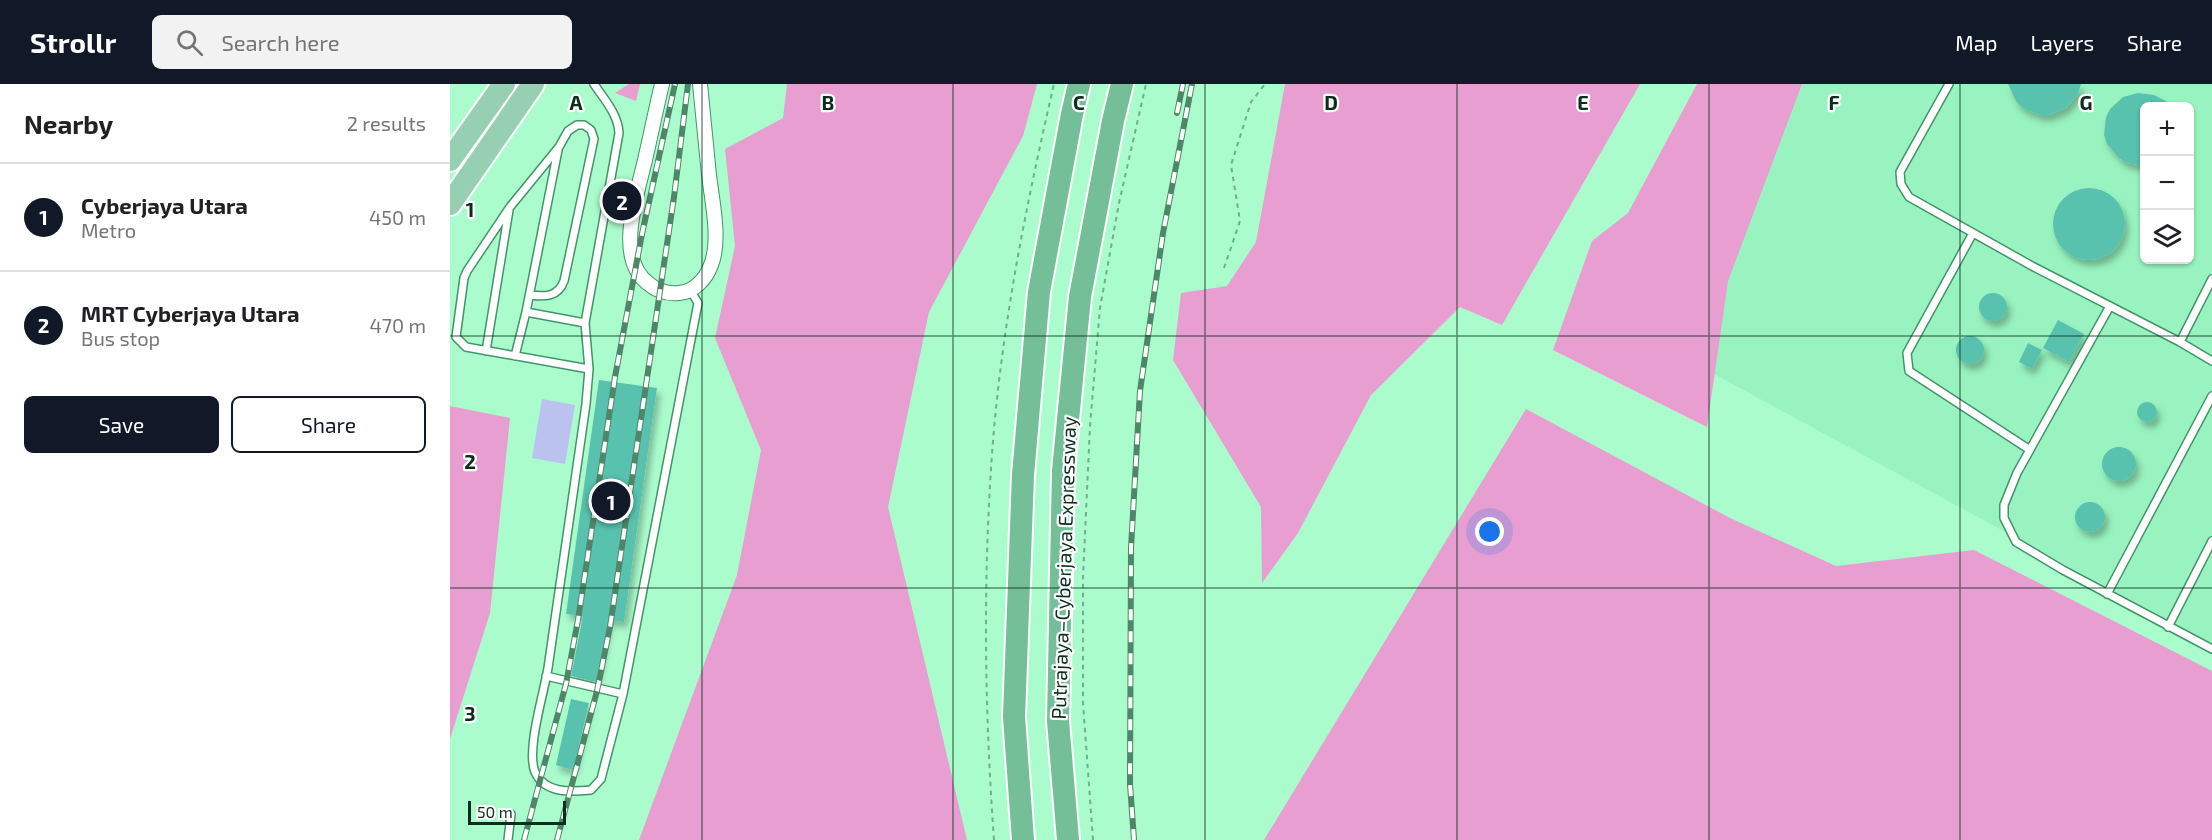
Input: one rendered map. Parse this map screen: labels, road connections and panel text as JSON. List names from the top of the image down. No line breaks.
{"streets":{"highway":["Putrajaya–Cyberjaya Expressway"]},"scale_bar":"50 m","page":{"header":"Strollr","search":"Search here","nav":["Map","Layers","Share"],"heading":["Nearby","2 results"],"map_buttons":["+","−"],"list":[{"mark":"1","name":"Cyberjaya Utara","note":"Metro","value":"450 m"},{"mark":"2","name":"MRT Cyberjaya Utara","note":"Bus stop","value":"470 m"}],"pins":["2","1"],"buttons":["Save","Share"],"scale":"50 m"},"grid":{"columns":["A","B","C","D","E","F","G"],"rows":["1","2","3"]}}
